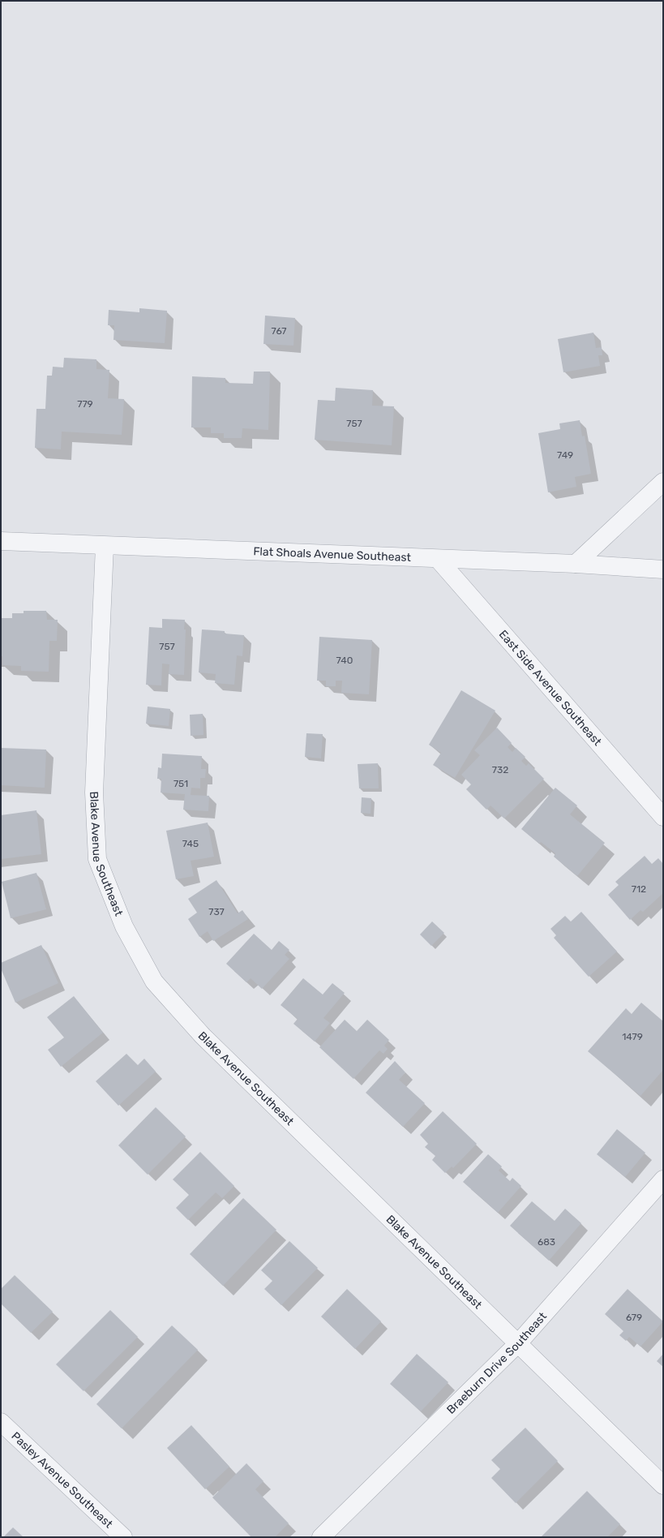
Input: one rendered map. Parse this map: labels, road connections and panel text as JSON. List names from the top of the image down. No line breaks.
{"streets":{"street":["Flat Shoals Avenue Southeast","East Side Avenue Southeast","Blake Avenue Southeast","Braeburn Drive Southeast","Pasley Avenue Southeast"]},"crossings":[["Flat Shoals Avenue Southeast","East Side Avenue Southeast"],["Flat Shoals Avenue Southeast","Blake Avenue Southeast"],["Blake Avenue Southeast","Braeburn Drive Southeast"]],"house_numbers":["767","779","757","749","757","740","732","751","745","712","737","1479","683","679"]}
